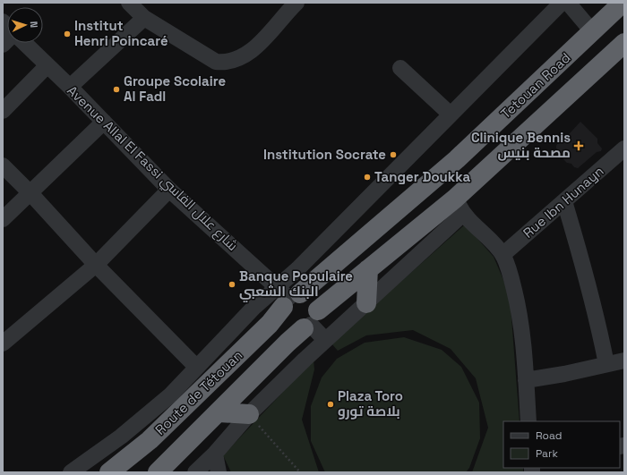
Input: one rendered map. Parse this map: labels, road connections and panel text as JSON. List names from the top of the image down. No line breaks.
{"streets":{"highway":["Tetouan Road","Route de Tétouan"],"street":["Avenue Allal El Fassi شارع علال الفاسي","Rue Ibn Hunayn"]},"crossings":[["Tetouan Road","Avenue Allal El Fassi شارع علال الفاسي"],["Tetouan Road","Route de Tétouan"],["Avenue Allal El Fassi شارع علال الفاسي","Route de Tétouan"]],"places":{"other":["Institut Henri Poincaré","Groupe Scolaire Al Fadl","Institution Socrate","Tanger Doukka","Banque Populaire البنك الشعبي","Plaza Toro بلاصة تورو"],"health":["Clinique Bennis مصحة بنيس"]},"legend":["Road","Park"],"north":"right"}
